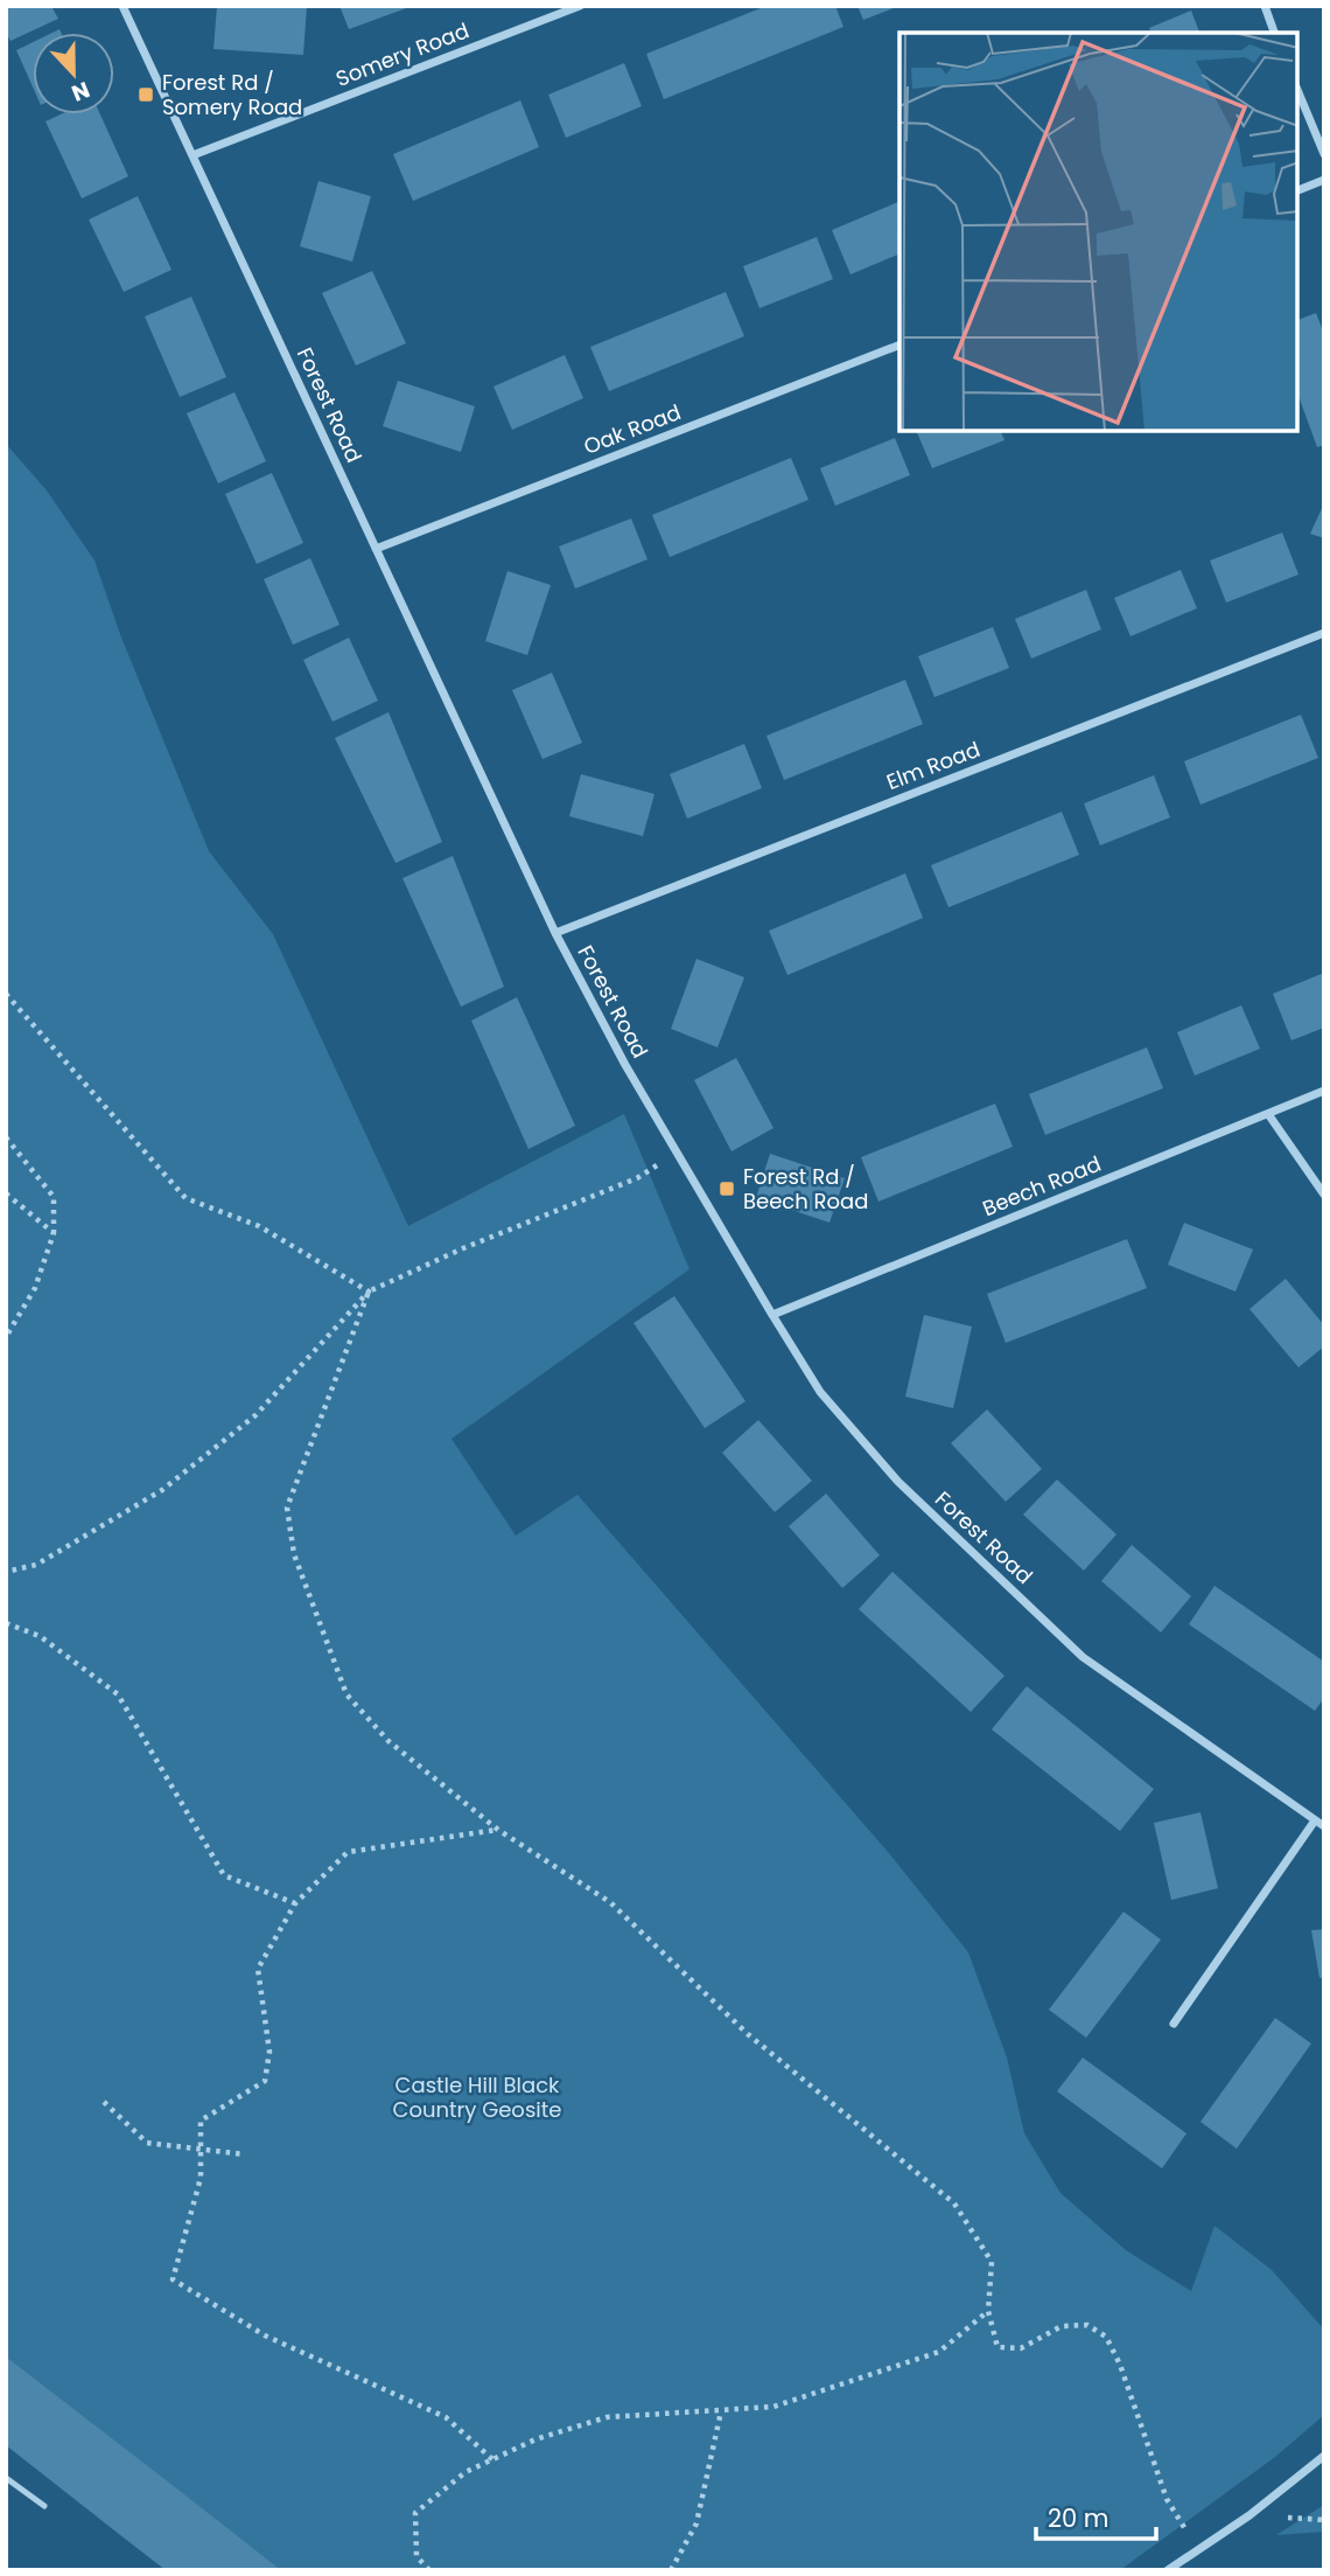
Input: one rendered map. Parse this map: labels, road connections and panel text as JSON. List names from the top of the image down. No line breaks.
{"streets":{"street":["Somery Road","Forest Road","Oak Road","Elm Road","Beech Road"]},"crossings":[["Somery Road","Forest Road"],["Forest Road","Oak Road"],["Forest Road","Elm Road"],["Forest Road","Beech Road"]],"parks":["Castle Hill Black Country Geosite"],"places":{"transit":["Forest Rd / Somery Road","Forest Rd / Beech Road"]},"scale_bar":"20 m","north":"bottom"}
